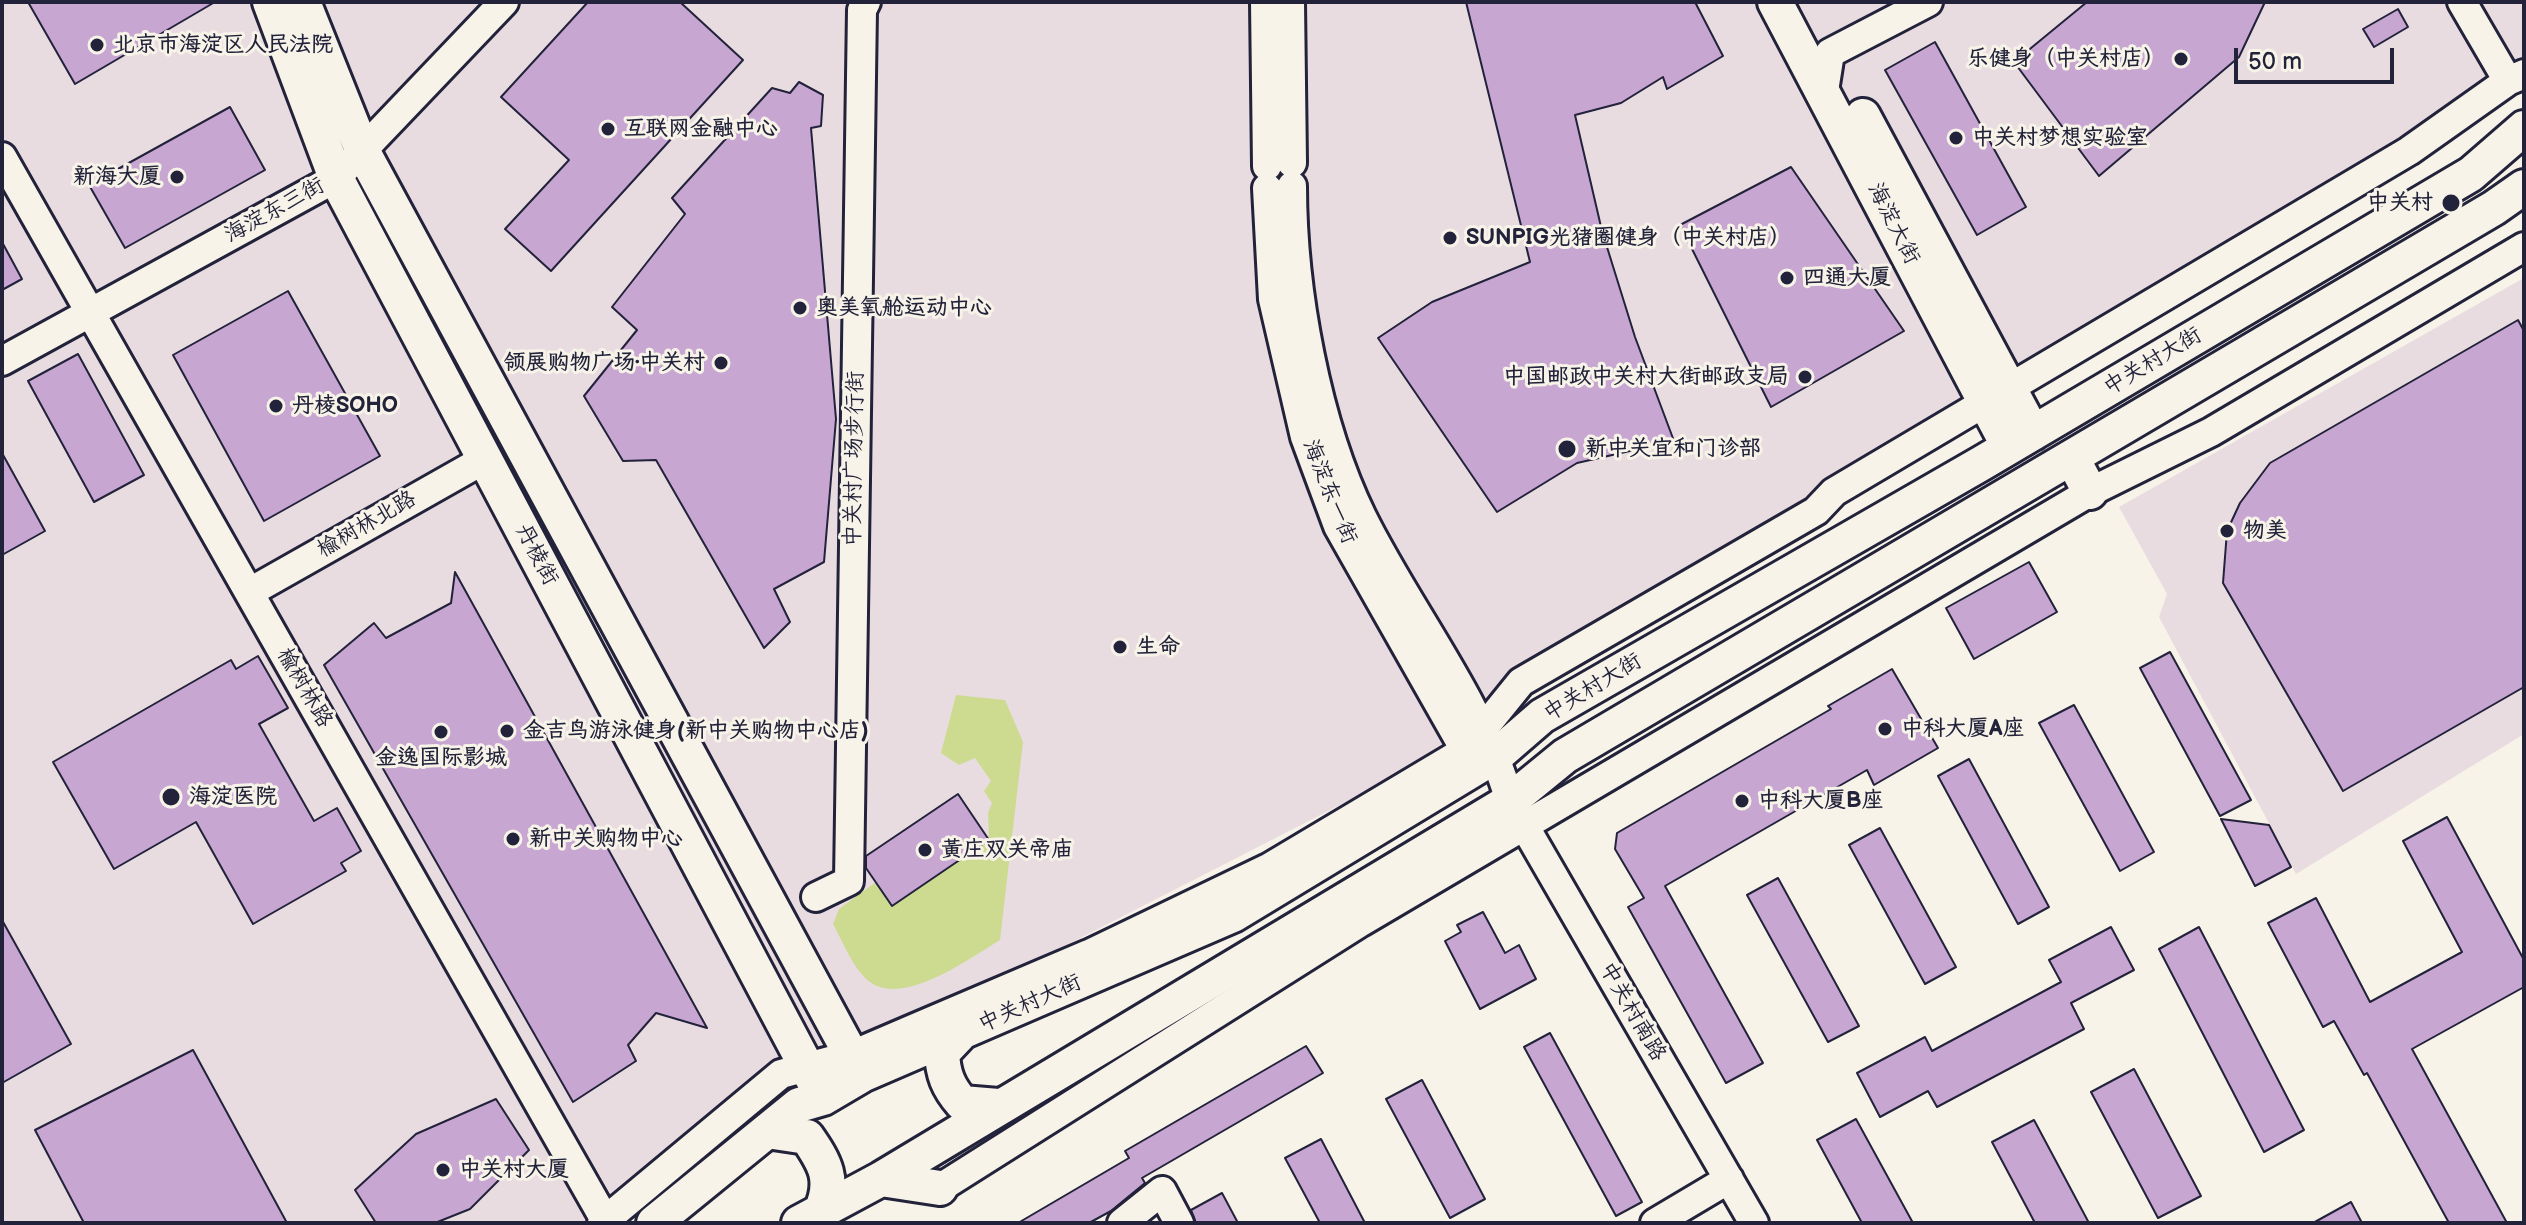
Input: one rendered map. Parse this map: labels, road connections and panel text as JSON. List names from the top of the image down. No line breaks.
{"streets":{"main road":["海淀大街","中关村大街","丹棱街"],"street":["海淀东三街","中关村广场步行街","海淀东一街","榆树林北路","榆树林路","中关村南路"]},"crossings":[["海淀东三街","丹棱街"],["海淀东三街","榆树林路"],["海淀大街","中关村大街"],["中关村大街","海淀东一街"],["中关村大街","丹棱街"],["中关村大街","榆树林路"],["中关村大街","中关村南路"],["海淀东一街","中关村南路"],["榆树林北路","丹棱街"],["榆树林北路","榆树林路"]],"places":["北京市海淀区人民法院","乐健身（中关村店）","互联网金融中心","中关村梦想实验室","新海大厦","中关村","SUNPIG光猪圈健身（中关村店）","四通大厦","奥美氧舱运动中心","领展购物广场·中关村","中国邮政中关村大街邮政支局","丹棱SOHO","新中关宜和门诊部","物美","生命","中科大厦A座","金吉鸟游泳健身(新中关购物中心店)","金逸国际影城","海淀医院","中科大厦B座","新中关购物中心","黄庄双关帝庙","中关村大厦"],"scale_bar":"50 m"}
